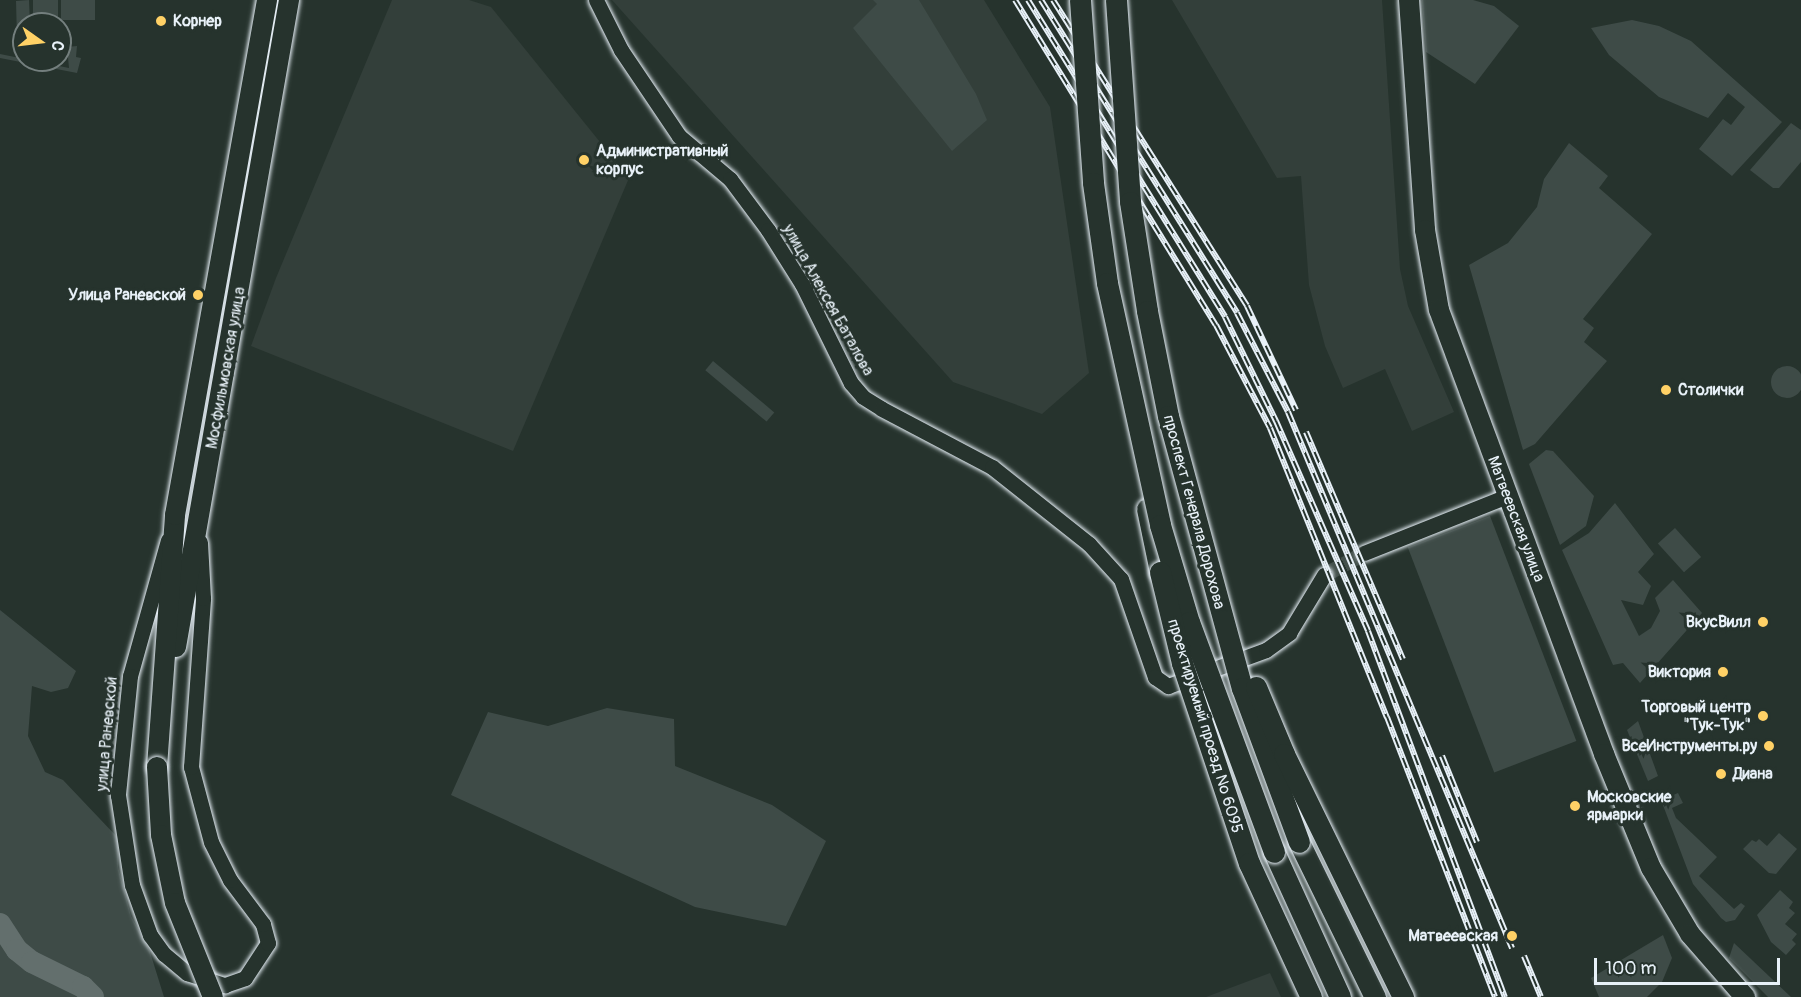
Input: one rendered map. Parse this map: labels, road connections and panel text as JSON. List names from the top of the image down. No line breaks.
{"streets":{"main road":["проспект Генерала Дорохова","проектируемый проезд № 6095"],"street":["улица Алексея Баталова","Мосфильмовская улица","Матвеевская улица","улица Раневской"]},"crossings":[["Мосфильмовская улица","улица Раневской"],["проспект Генерала Дорохова","проектируемый проезд № 6095"]],"places":["Корнер","Административный корпус","Улица Раневской","Столички","ВкусВилл","Виктория","Торговый центр \"Тук-Тук\"","ВсеИнструменты.ру","Диана","Московские ярмарки","Матвеевская"],"scale_bar":"100 m","north":"right"}
